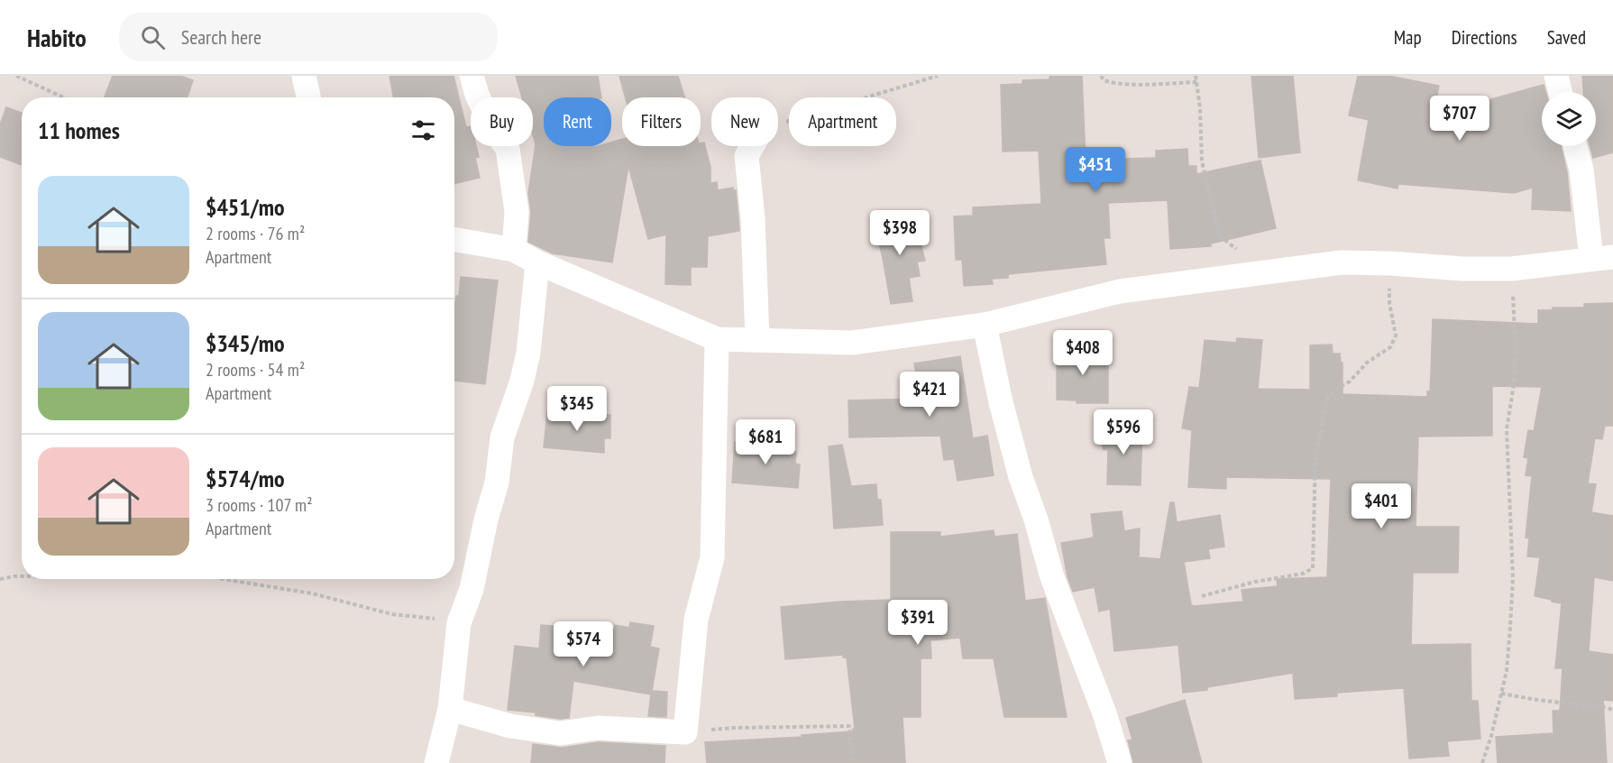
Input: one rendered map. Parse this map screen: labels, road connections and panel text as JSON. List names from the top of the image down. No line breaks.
{"page":{"header":"Habito","search":"Search here","nav":["Map","Directions","Saved"],"price":["$707","$451","$398","$408","$421","$345","$596","$681","$401","$391","$574"],"chip":["Buy","Rent","Filters","New","Apartment"],"heading":"11 homes","list":[{"name":"$451/mo","note":"2 rooms · 76 m² · Apartment"},{"name":"$345/mo","note":"2 rooms · 54 m² · Apartment"},{"name":"$574/mo","note":"3 rooms · 107 m² · Apartment"}]}}
